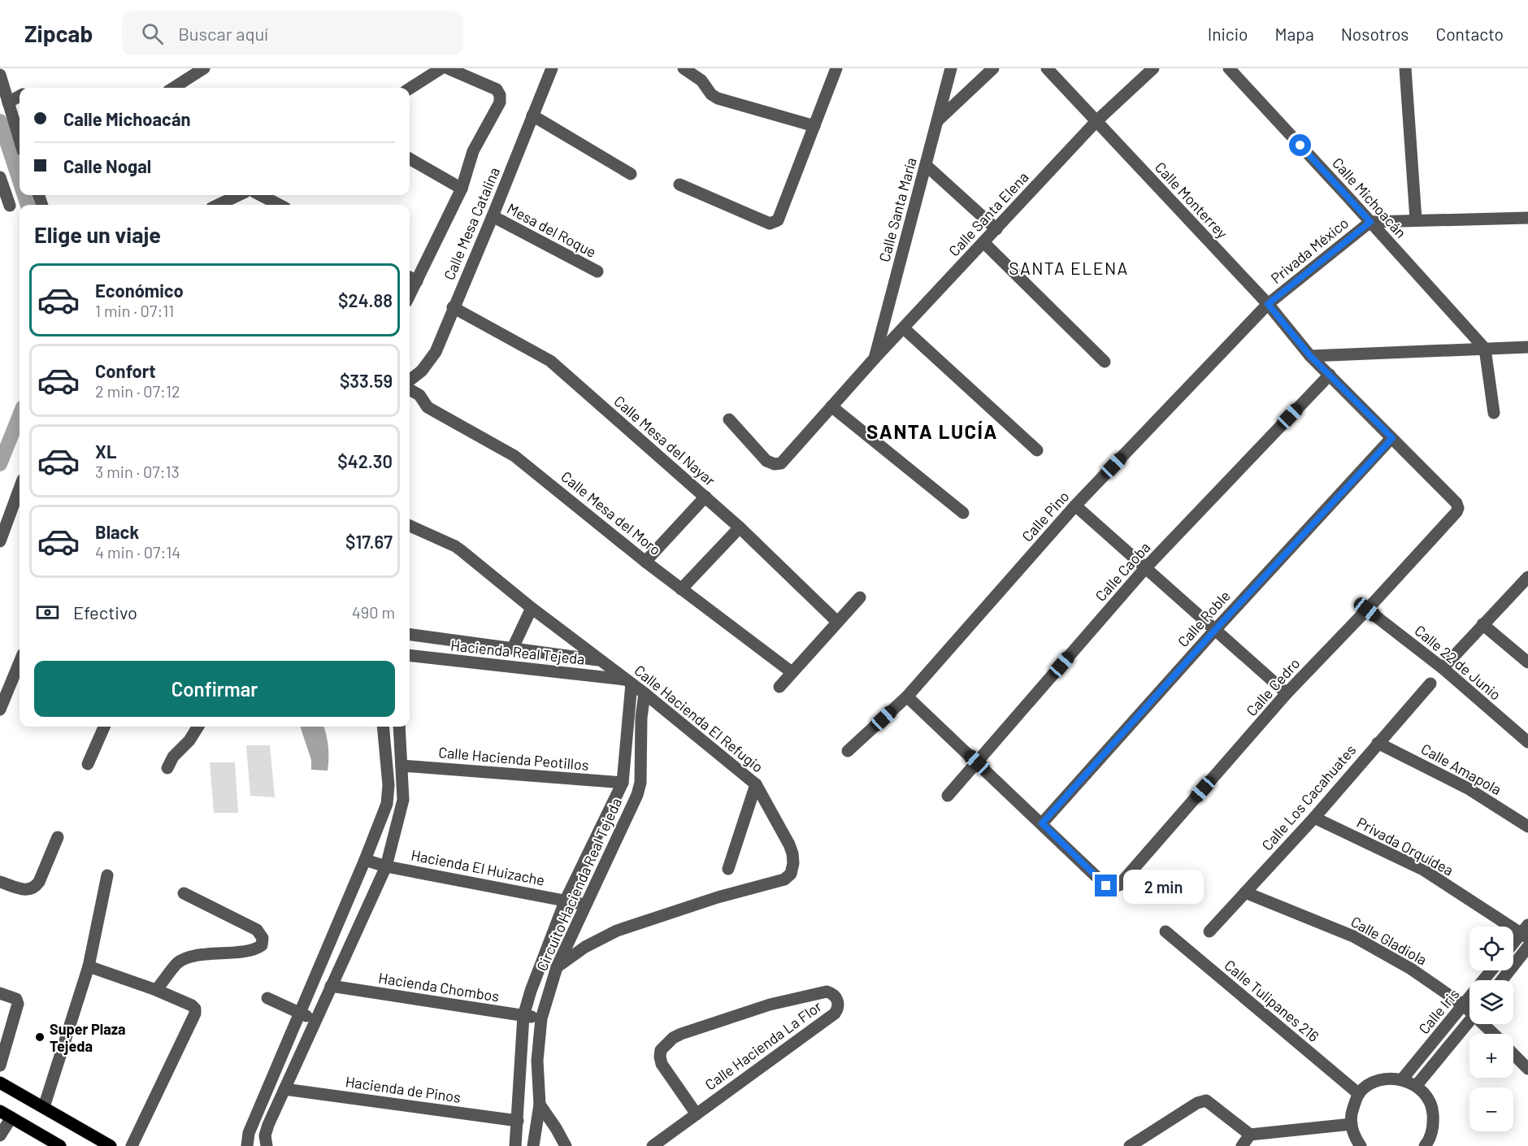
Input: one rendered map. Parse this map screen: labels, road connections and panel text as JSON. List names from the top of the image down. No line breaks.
{"streets":{"street":["Calle Michoacán","Calle Monterrey","Calle Santa María","Calle Santa Elena","Calle Mesa Catalina","Mesa del Roque","Privada México","Calle Mesa del Nayar","Calle Mesa del Moro","Calle Pino","Calle Caoba","Calle Roble","Hacienda Real Tejeda","Calle 22 de Junio","Calle Cedro","Calle Hacienda El Refugio","Calle Hacienda Peotillos","Calle Amapola","Calle Los Cacahuates","Privada Orquídea","Hacienda El Huizache","Circuito Hacienda Real Tejeda","Calle Gladiola","Hacienda Chombos","Calle Tulipanes 216","Calle Iris","Calle Hacienda La Flor","Hacienda de Pinos"]},"crossings":[["Calle Michoacán","Privada México"],["Calle Monterrey","Calle Santa Elena"],["Calle Monterrey","Privada México"],["Calle Monterrey","Calle Pino"],["Calle Monterrey","Calle Caoba"],["Calle Monterrey","Calle Roble"],["Calle Monterrey","Calle Cedro"],["Calle Santa María","Calle Santa Elena"],["Calle Mesa Catalina","Mesa del Roque"],["Calle Mesa Catalina","Calle Mesa del Nayar"],["Privada México","Calle Pino"],["Calle Roble","Calle Cedro"],["Hacienda Real Tejeda","Calle Hacienda El Refugio"],["Hacienda Real Tejeda","Circuito Hacienda Real Tejeda"],["Calle 22 de Junio","Calle Cedro"],["Calle Hacienda El Refugio","Circuito Hacienda Real Tejeda"],["Calle Hacienda Peotillos","Circuito Hacienda Real Tejeda"],["Calle Amapola","Calle Los Cacahuates"],["Calle Los Cacahuates","Privada Orquídea"],["Calle Los Cacahuates","Calle Gladiola"],["Hacienda El Huizache","Circuito Hacienda Real Tejeda"],["Circuito Hacienda Real Tejeda","Hacienda Chombos"],["Circuito Hacienda Real Tejeda","Hacienda de Pinos"],["Calle Gladiola","Calle Iris"]],"districts":["SANTA ELENA","SANTA LUCÍA"],"places":["Super Plaza Tejeda"],"page":{"header":"Zipcab","search":"Buscar aquí","nav":["Inicio","Mapa","Nosotros","Contacto"],"banner":["Calle Michoacán","Calle Nogal"],"heading":"Elige un viaje","list":[{"name":"Económico","note":"1 min · 07:11","value":"$24.88"},{"name":"Confort","note":"2 min · 07:12","value":"$33.59"},{"name":"XL","note":"3 min · 07:13","value":"$42.30"},{"name":"Black","note":"4 min · 07:14","value":"$17.67"}],"pay":["Efectivo","490 m"],"buttons":"Confirmar","bubble":"2 min","map_buttons":["+","−"]}}
